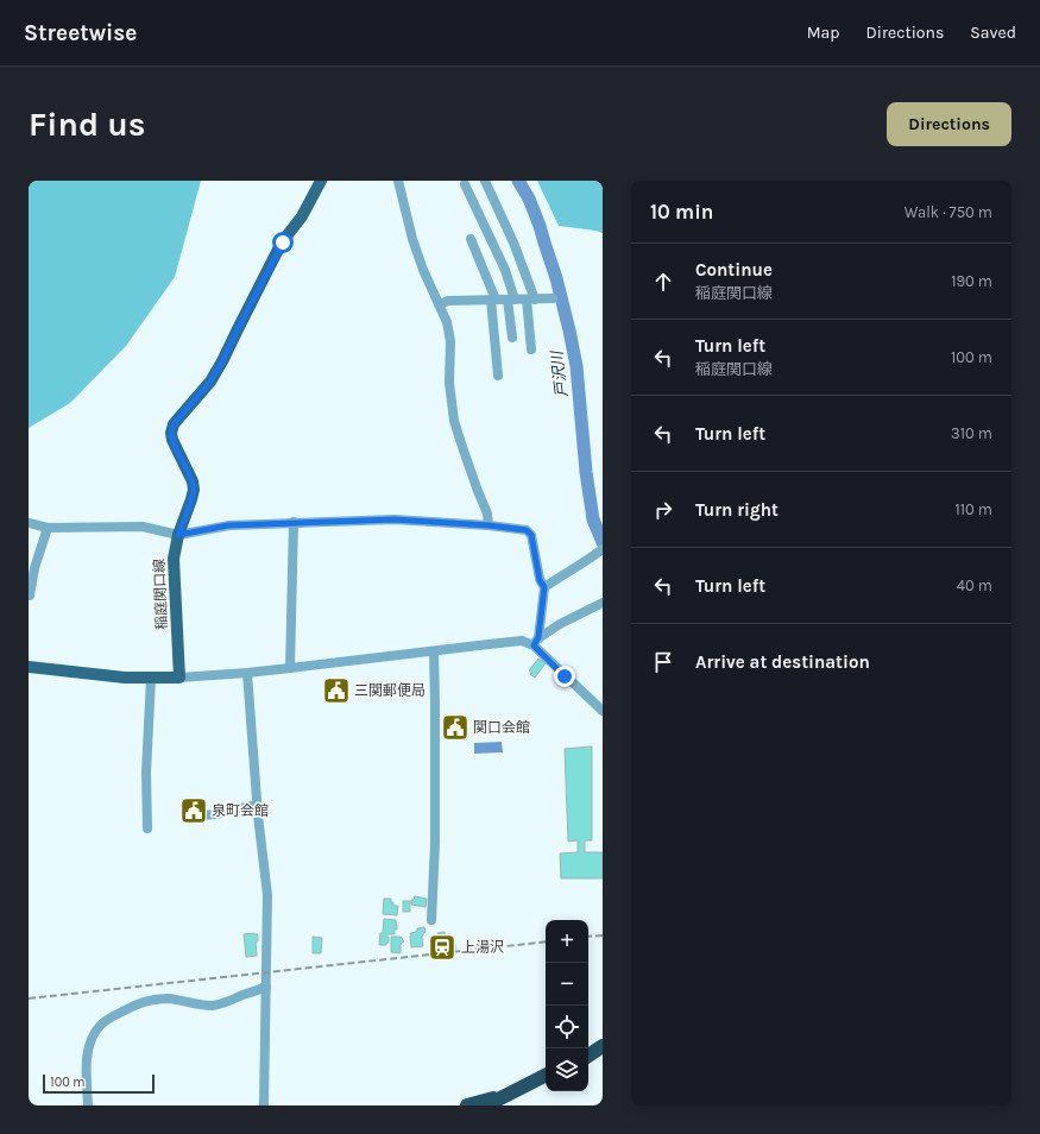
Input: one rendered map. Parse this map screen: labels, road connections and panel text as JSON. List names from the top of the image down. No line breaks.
{"streets":{"main road":["稲庭関口線"]},"water":["戸沢川"],"places":{"public building":["三関郵便局","関口会館","泉町会館"],"station":["上湯沢"]},"scale_bar":"100 m","page":{"header":"Streetwise","nav":["Map","Directions","Saved"],"buttons":"Directions","title":"Find us","heading":["10 min","Walk · 750 m"],"list":[["Continue","稲庭関口線","190 m"],["Turn left","稲庭関口線","100 m"],["Turn left","310 m"],["Turn right","110 m"],["Turn left","40 m"],"Arrive at destination"],"map_buttons":["+","−"],"scale":"100 m"}}
